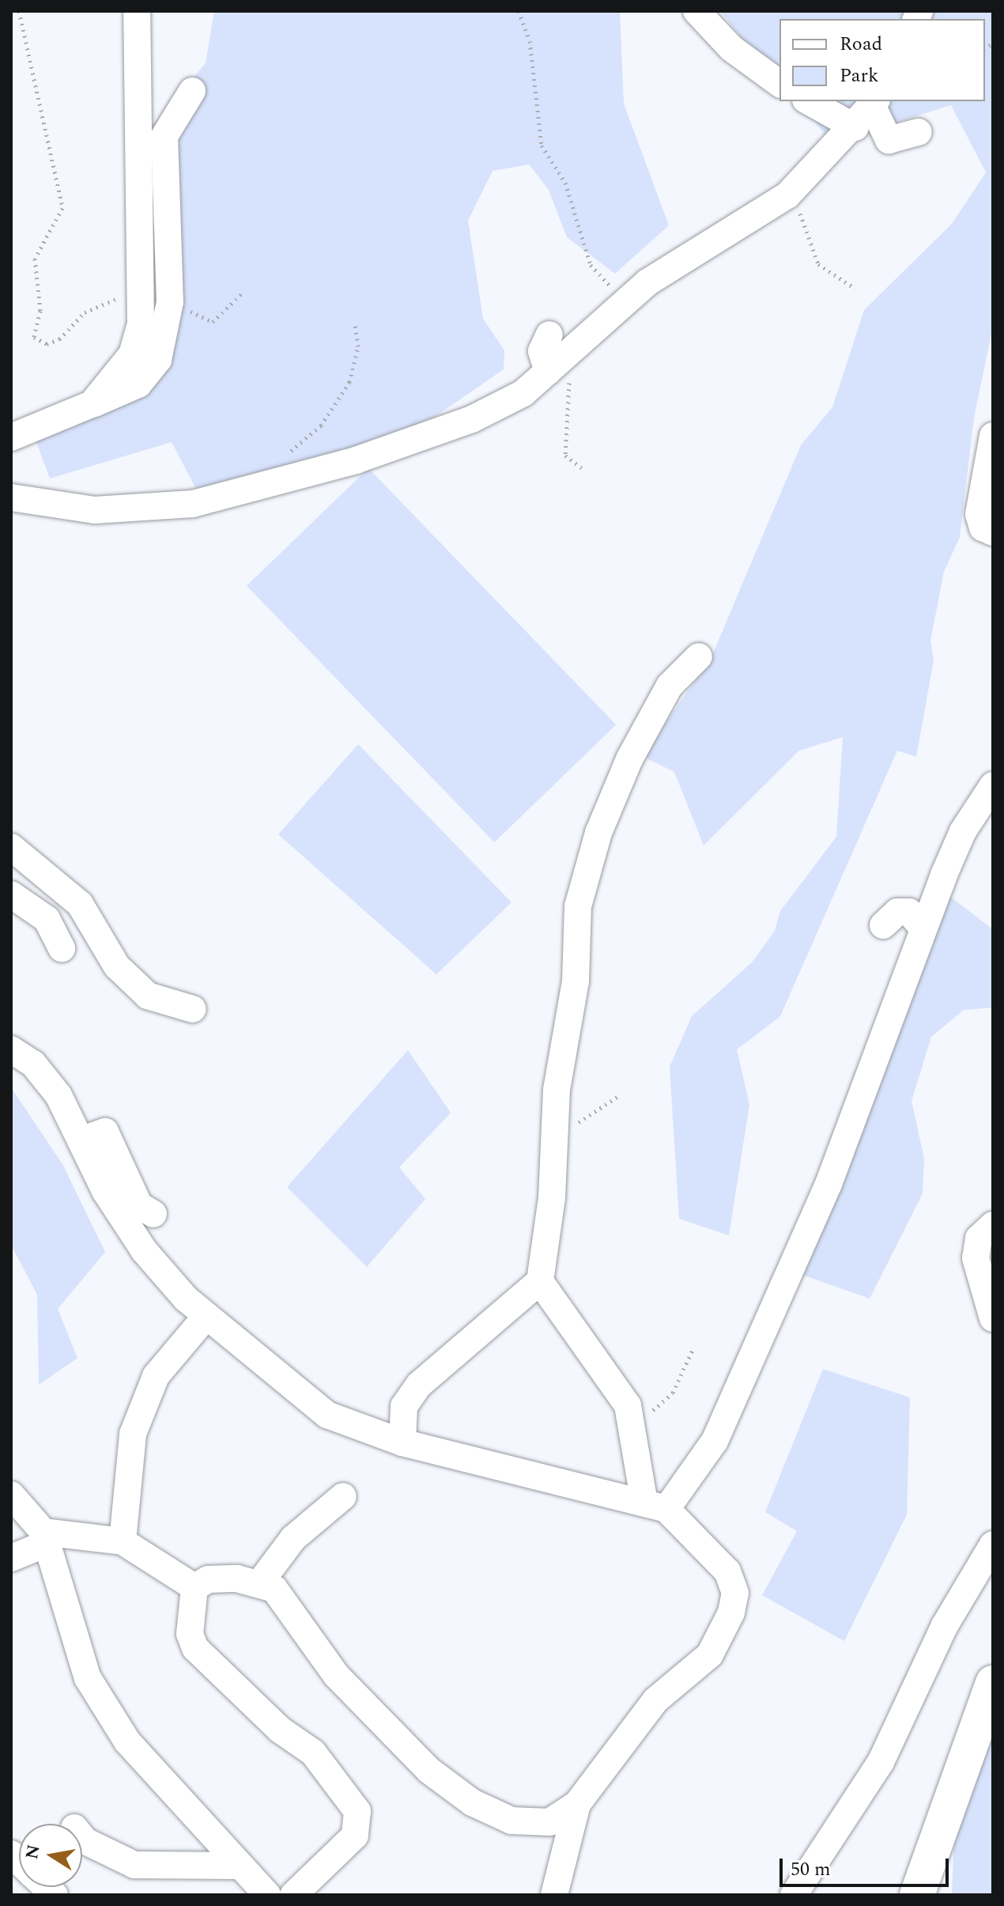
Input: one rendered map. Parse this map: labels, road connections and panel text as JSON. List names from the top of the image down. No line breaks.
{"legend":["Road","Park"],"scale_bar":"50 m","north":"left"}
